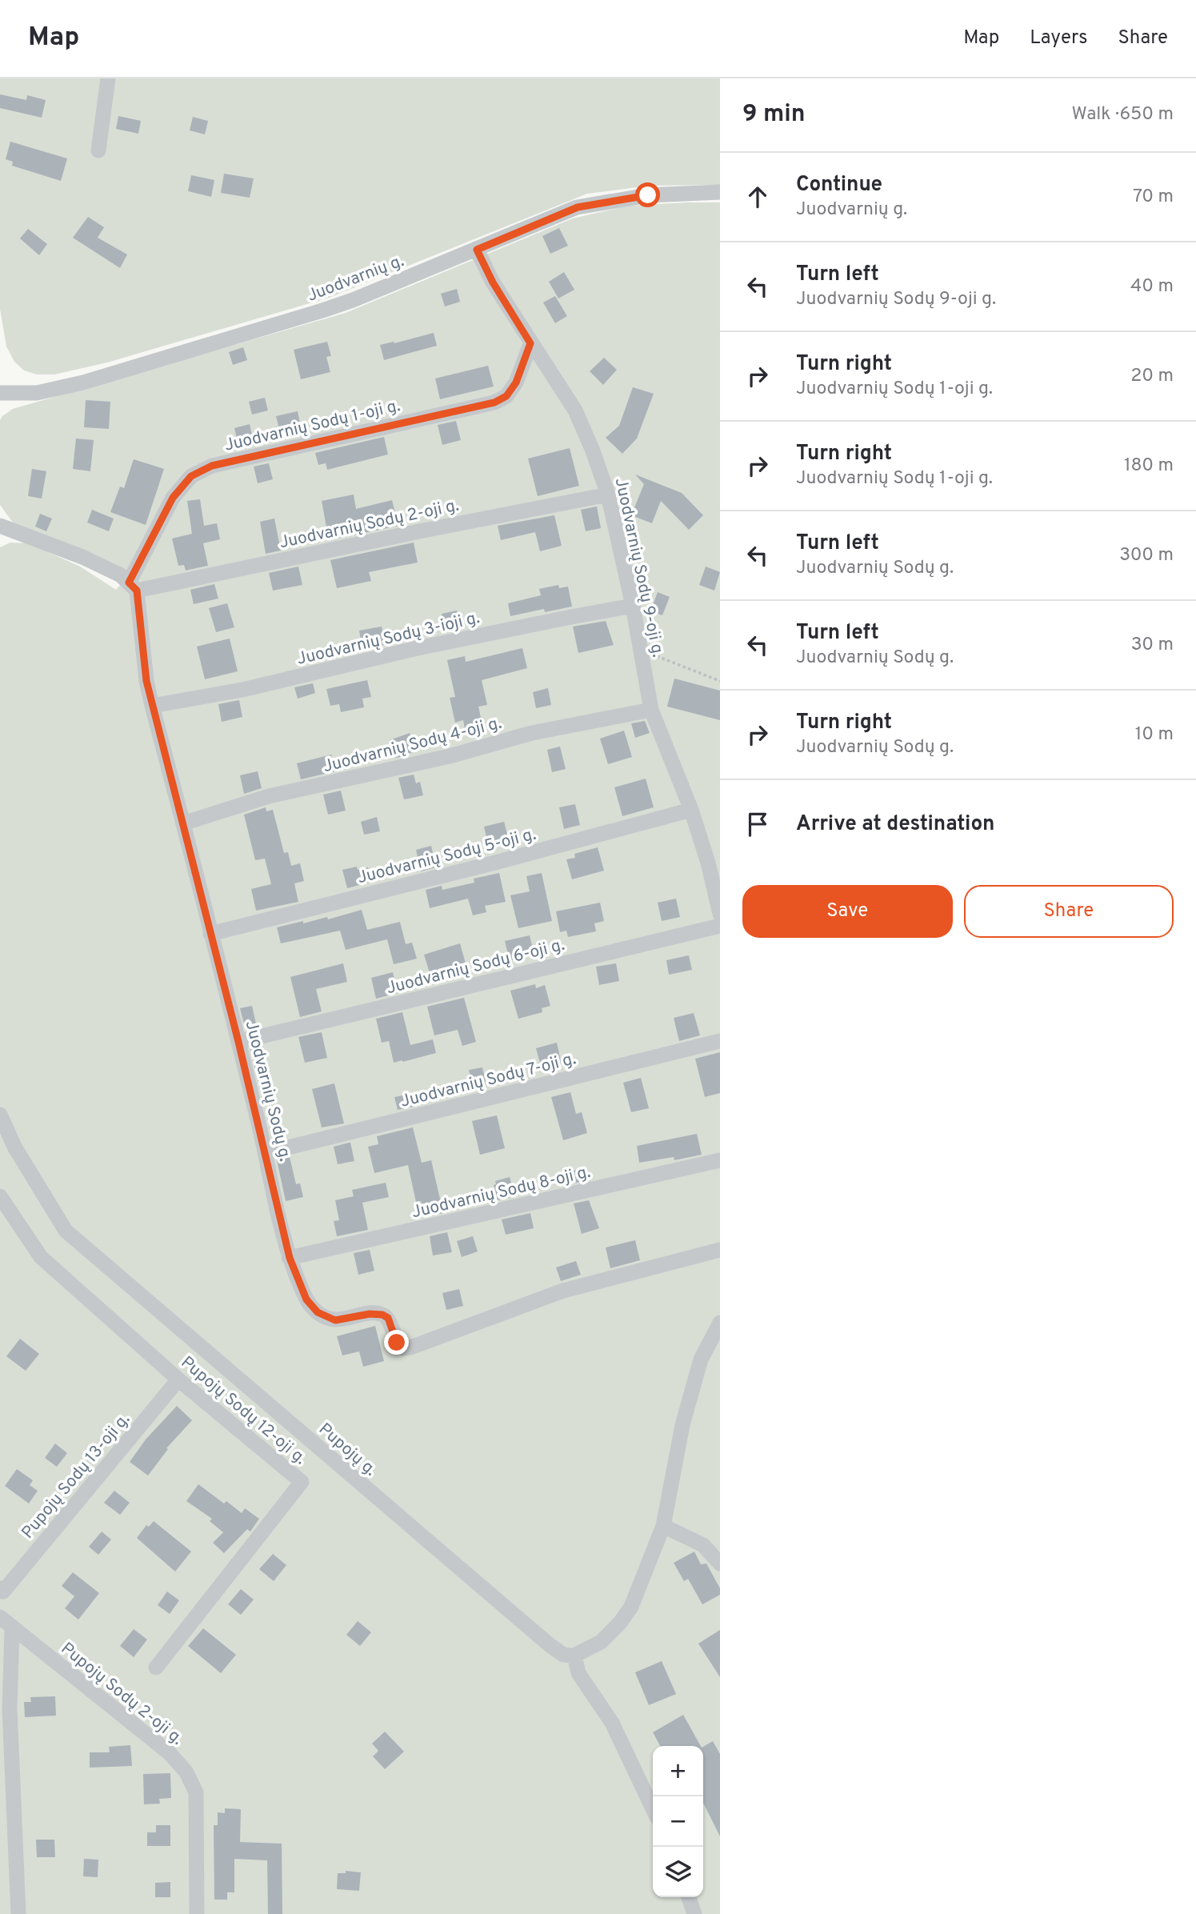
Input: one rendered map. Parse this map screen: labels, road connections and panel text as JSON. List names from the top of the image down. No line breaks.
{"streets":{"street":["Juodvarnių g.","Juodvarnių Sodų 1-oji g.","Juodvarnių Sodų 2-oji g.","Juodvarnių Sodų 9-oji g.","Juodvarnių Sodų 3-ioji g.","Juodvarnių Sodų 4-oji g.","Juodvarnių Sodų 5-oji g.","Juodvarnių Sodų 6-oji g.","Juodvarnių Sodų 7-oji g.","Juodvarnių Sodų g.","Juodvarnių Sodų 8-oji g.","Pupojų Sodų 12-oji g.","Pupojų g.","Pupojų Sodų 13-oji g.","Pupojų Sodų 2-oji g."]},"crossings":[["Juodvarnių g.","Juodvarnių Sodų 9-oji g."],["Juodvarnių Sodų 1-oji g.","Juodvarnių Sodų 2-oji g."],["Juodvarnių Sodų 1-oji g.","Juodvarnių Sodų 9-oji g."],["Juodvarnių Sodų 1-oji g.","Juodvarnių Sodų g."],["Juodvarnių Sodų 2-oji g.","Juodvarnių Sodų 9-oji g."],["Juodvarnių Sodų 2-oji g.","Juodvarnių Sodų g."],["Juodvarnių Sodų 9-oji g.","Juodvarnių Sodų 3-ioji g."],["Juodvarnių Sodų 9-oji g.","Juodvarnių Sodų 4-oji g."],["Juodvarnių Sodų 9-oji g.","Juodvarnių Sodų 5-oji g."],["Juodvarnių Sodų 3-ioji g.","Juodvarnių Sodų g."],["Juodvarnių Sodų 4-oji g.","Juodvarnių Sodų g."],["Juodvarnių Sodų 5-oji g.","Juodvarnių Sodų g."],["Juodvarnių Sodų 6-oji g.","Juodvarnių Sodų g."],["Juodvarnių Sodų 7-oji g.","Juodvarnių Sodų g."],["Juodvarnių Sodų g.","Juodvarnių Sodų 8-oji g."],["Pupojų Sodų 12-oji g.","Pupojų Sodų 13-oji g."]],"page":{"header":"Map","nav":["Map","Layers","Share"],"heading":["9 min","Walk · 650 m"],"list":[["Continue","Juodvarnių g.","70 m"],["Turn left","Juodvarnių Sodų 9-oji g.","40 m"],["Turn right","Juodvarnių Sodų 1-oji g.","20 m"],["Turn right","Juodvarnių Sodų 1-oji g.","180 m"],["Turn left","Juodvarnių Sodų g.","300 m"],["Turn left","Juodvarnių Sodų g.","30 m"],["Turn right","Juodvarnių Sodų g.","10 m"],"Arrive at destination"],"buttons":["Save","Share"],"map_buttons":["+","−"]}}
